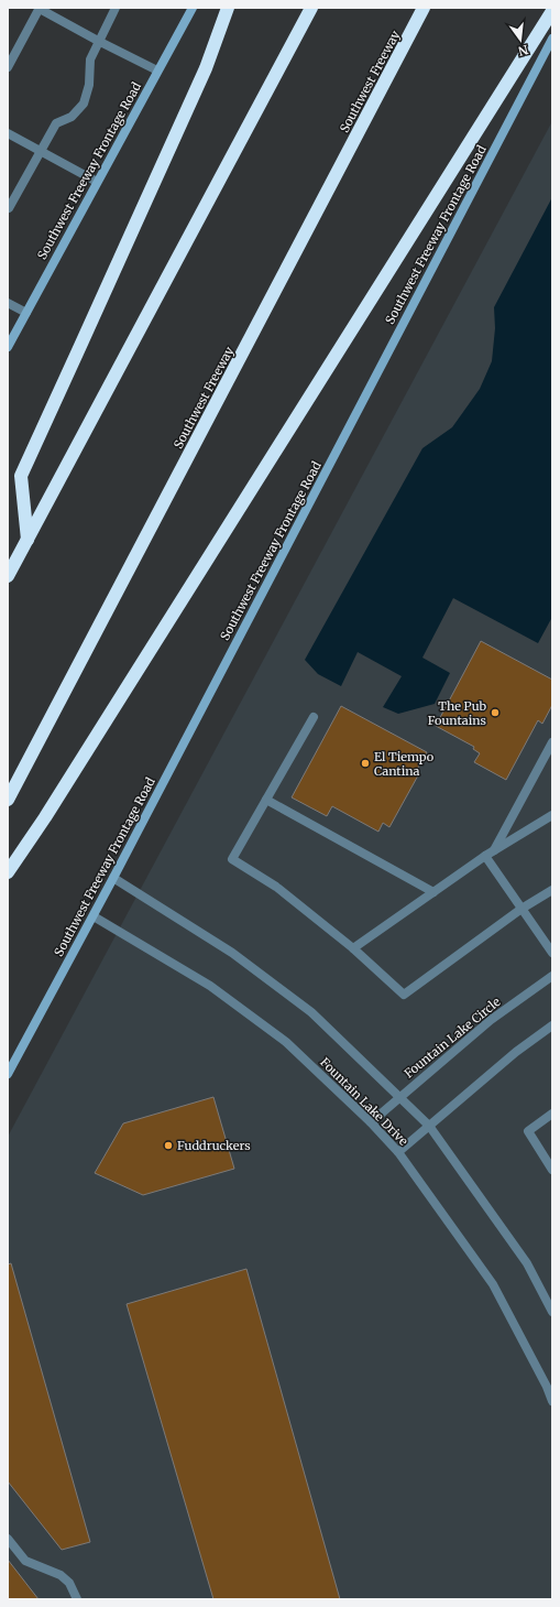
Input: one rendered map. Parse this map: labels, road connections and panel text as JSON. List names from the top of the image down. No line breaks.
{"streets":{"highway":["Southwest Freeway"],"main road":["Southwest Freeway Frontage Road"],"street":["Fountain Lake Circle","Fountain Lake Drive"]},"crossings":[["Southwest Freeway Frontage Road","Fountain Lake Drive"],["Fountain Lake Circle","Fountain Lake Drive"]],"places":["The Pub Fountains","El Tiempo Cantina","Fuddruckers"],"north":"bottom"}
